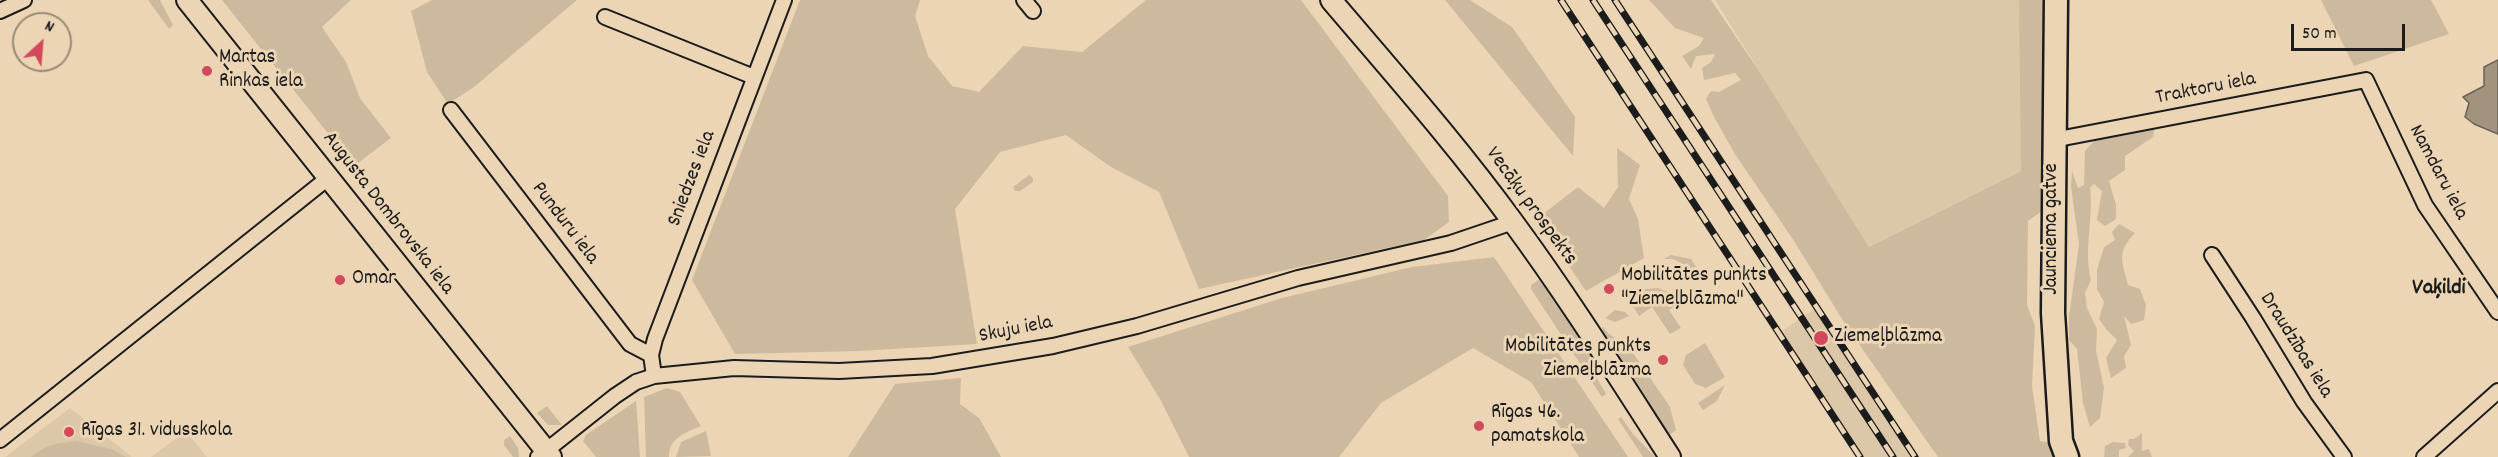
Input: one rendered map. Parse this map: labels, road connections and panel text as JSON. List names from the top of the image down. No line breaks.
{"streets":{"main road":["Vecāķu prospekts","Augusta Dombrovska iela","Jaunciema gatve"],"street":["Traktoru iela","Namdaru iela","Sniedzes iela","Punduru iela","Skuju iela","Draudzības iela"]},"crossings":[["Traktoru iela","Namdaru iela"],["Traktoru iela","Jaunciema gatve"],["Sniedzes iela","Punduru iela"],["Sniedzes iela","Skuju iela"],["Vecāķu prospekts","Skuju iela"],["Augusta Dombrovska iela","Skuju iela"]],"districts":["Vaķildi"],"places":["Martas Rinkas iela","Omar","Mobilitātes punkts \"Ziemeļblāzma\"","Ziemeļblāzma","Mobilitātes punkts Ziemeļblāzma","Rīgas 46. pamatskola","Rīgas 31. vidusskola"],"scale_bar":"50 m","north":"top right"}
